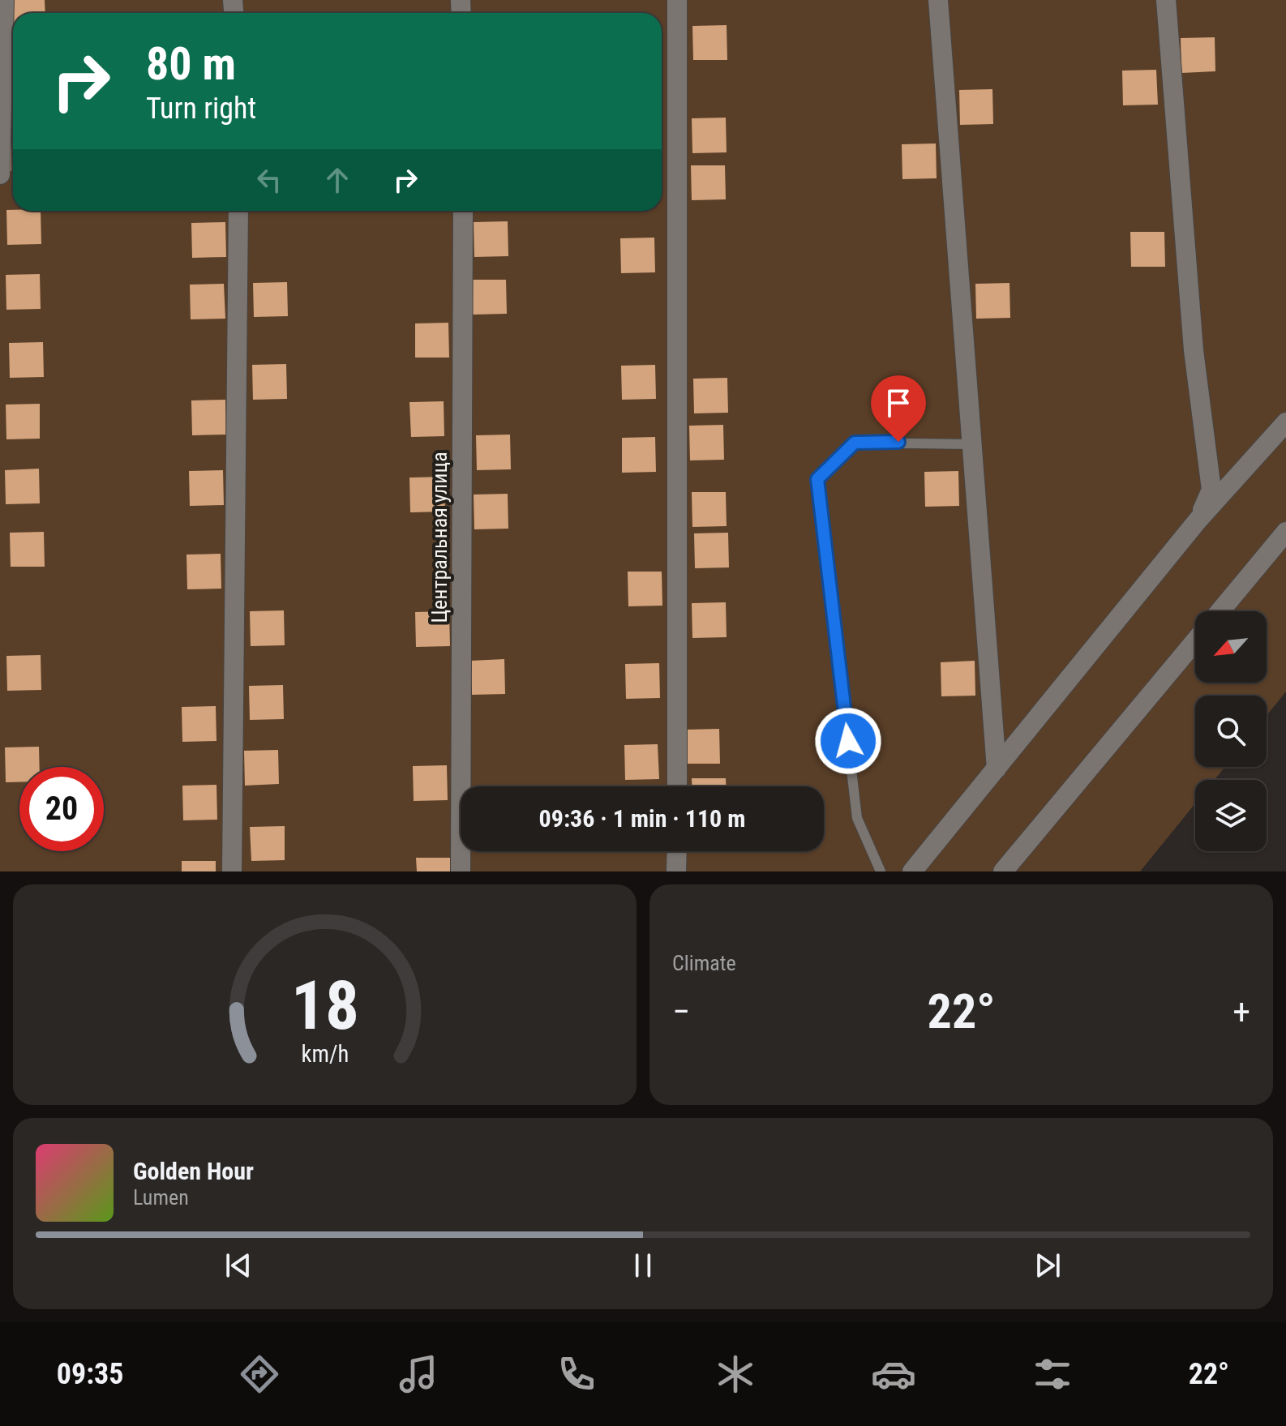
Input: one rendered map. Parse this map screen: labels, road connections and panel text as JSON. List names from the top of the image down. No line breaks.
{"streets":{"street":["Центральная улица"]},"north":"bottom left","page":{"turn":["80 m","Turn right"],"limit":"20","trip":"09:36 · 1 min · 110 m","tile":"Climate","heat":["−","22°","+"],"song":["Golden Hour","Lumen"],"tabs":["09:35","22°"],"gauge":["18","km/h"]}}
